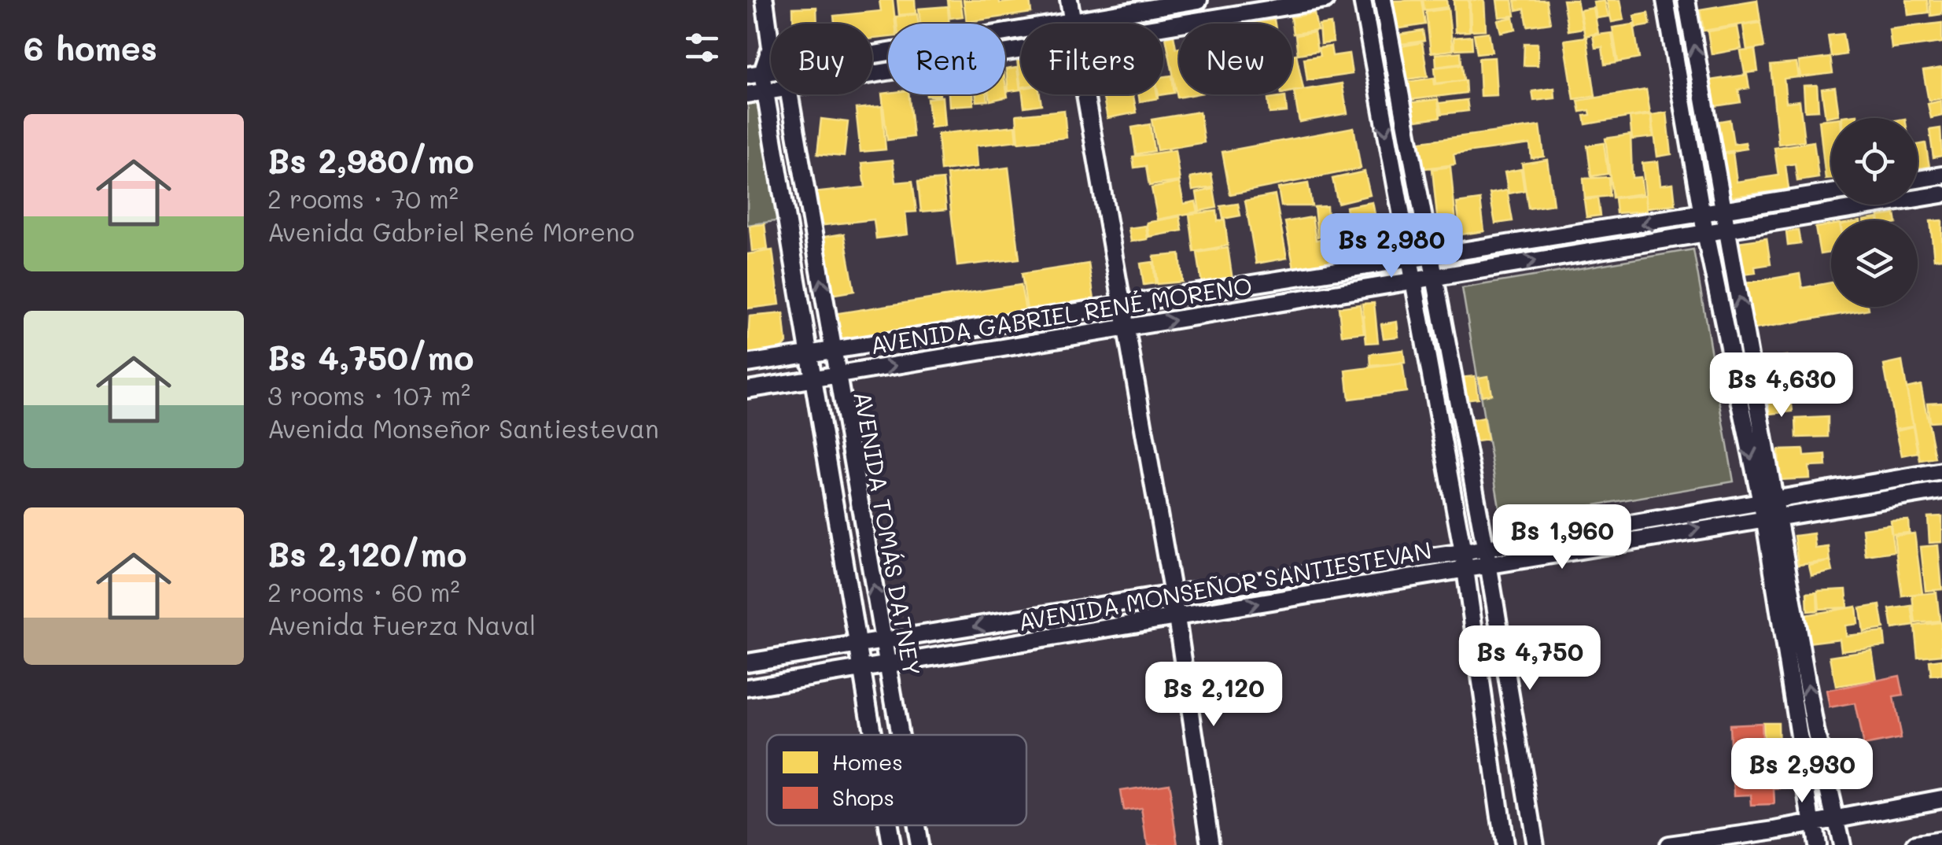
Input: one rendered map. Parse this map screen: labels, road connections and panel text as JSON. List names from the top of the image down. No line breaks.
{"streets":{"street":["AVENIDA GABRIEL RENÉ MORENO","AVENIDA TOMÁS DATNEY","AVENIDA MONSEÑOR SANTIESTEVAN"]},"crossings":[["AVENIDA GABRIEL RENÉ MORENO","AVENIDA TOMÁS DATNEY"],["AVENIDA TOMÁS DATNEY","AVENIDA MONSEÑOR SANTIESTEVAN"]],"legend":["Homes","Shops"],"page":{"heading":"6 homes","chip":["Buy","Rent","Filters","New"],"list":[{"name":"Bs 2,980/mo","note":"2 rooms · 70 m² · Avenida Gabriel René Moreno"},{"name":"Bs 4,750/mo","note":"3 rooms · 107 m² · Avenida Monseñor Santiestevan"},{"name":"Bs 2,120/mo","note":"2 rooms · 60 m² · Avenida Fuerza Naval"}],"price":["Bs 2,980","Bs 4,630","Bs 1,960","Bs 4,750","Bs 2,120","Bs 2,930"]}}
